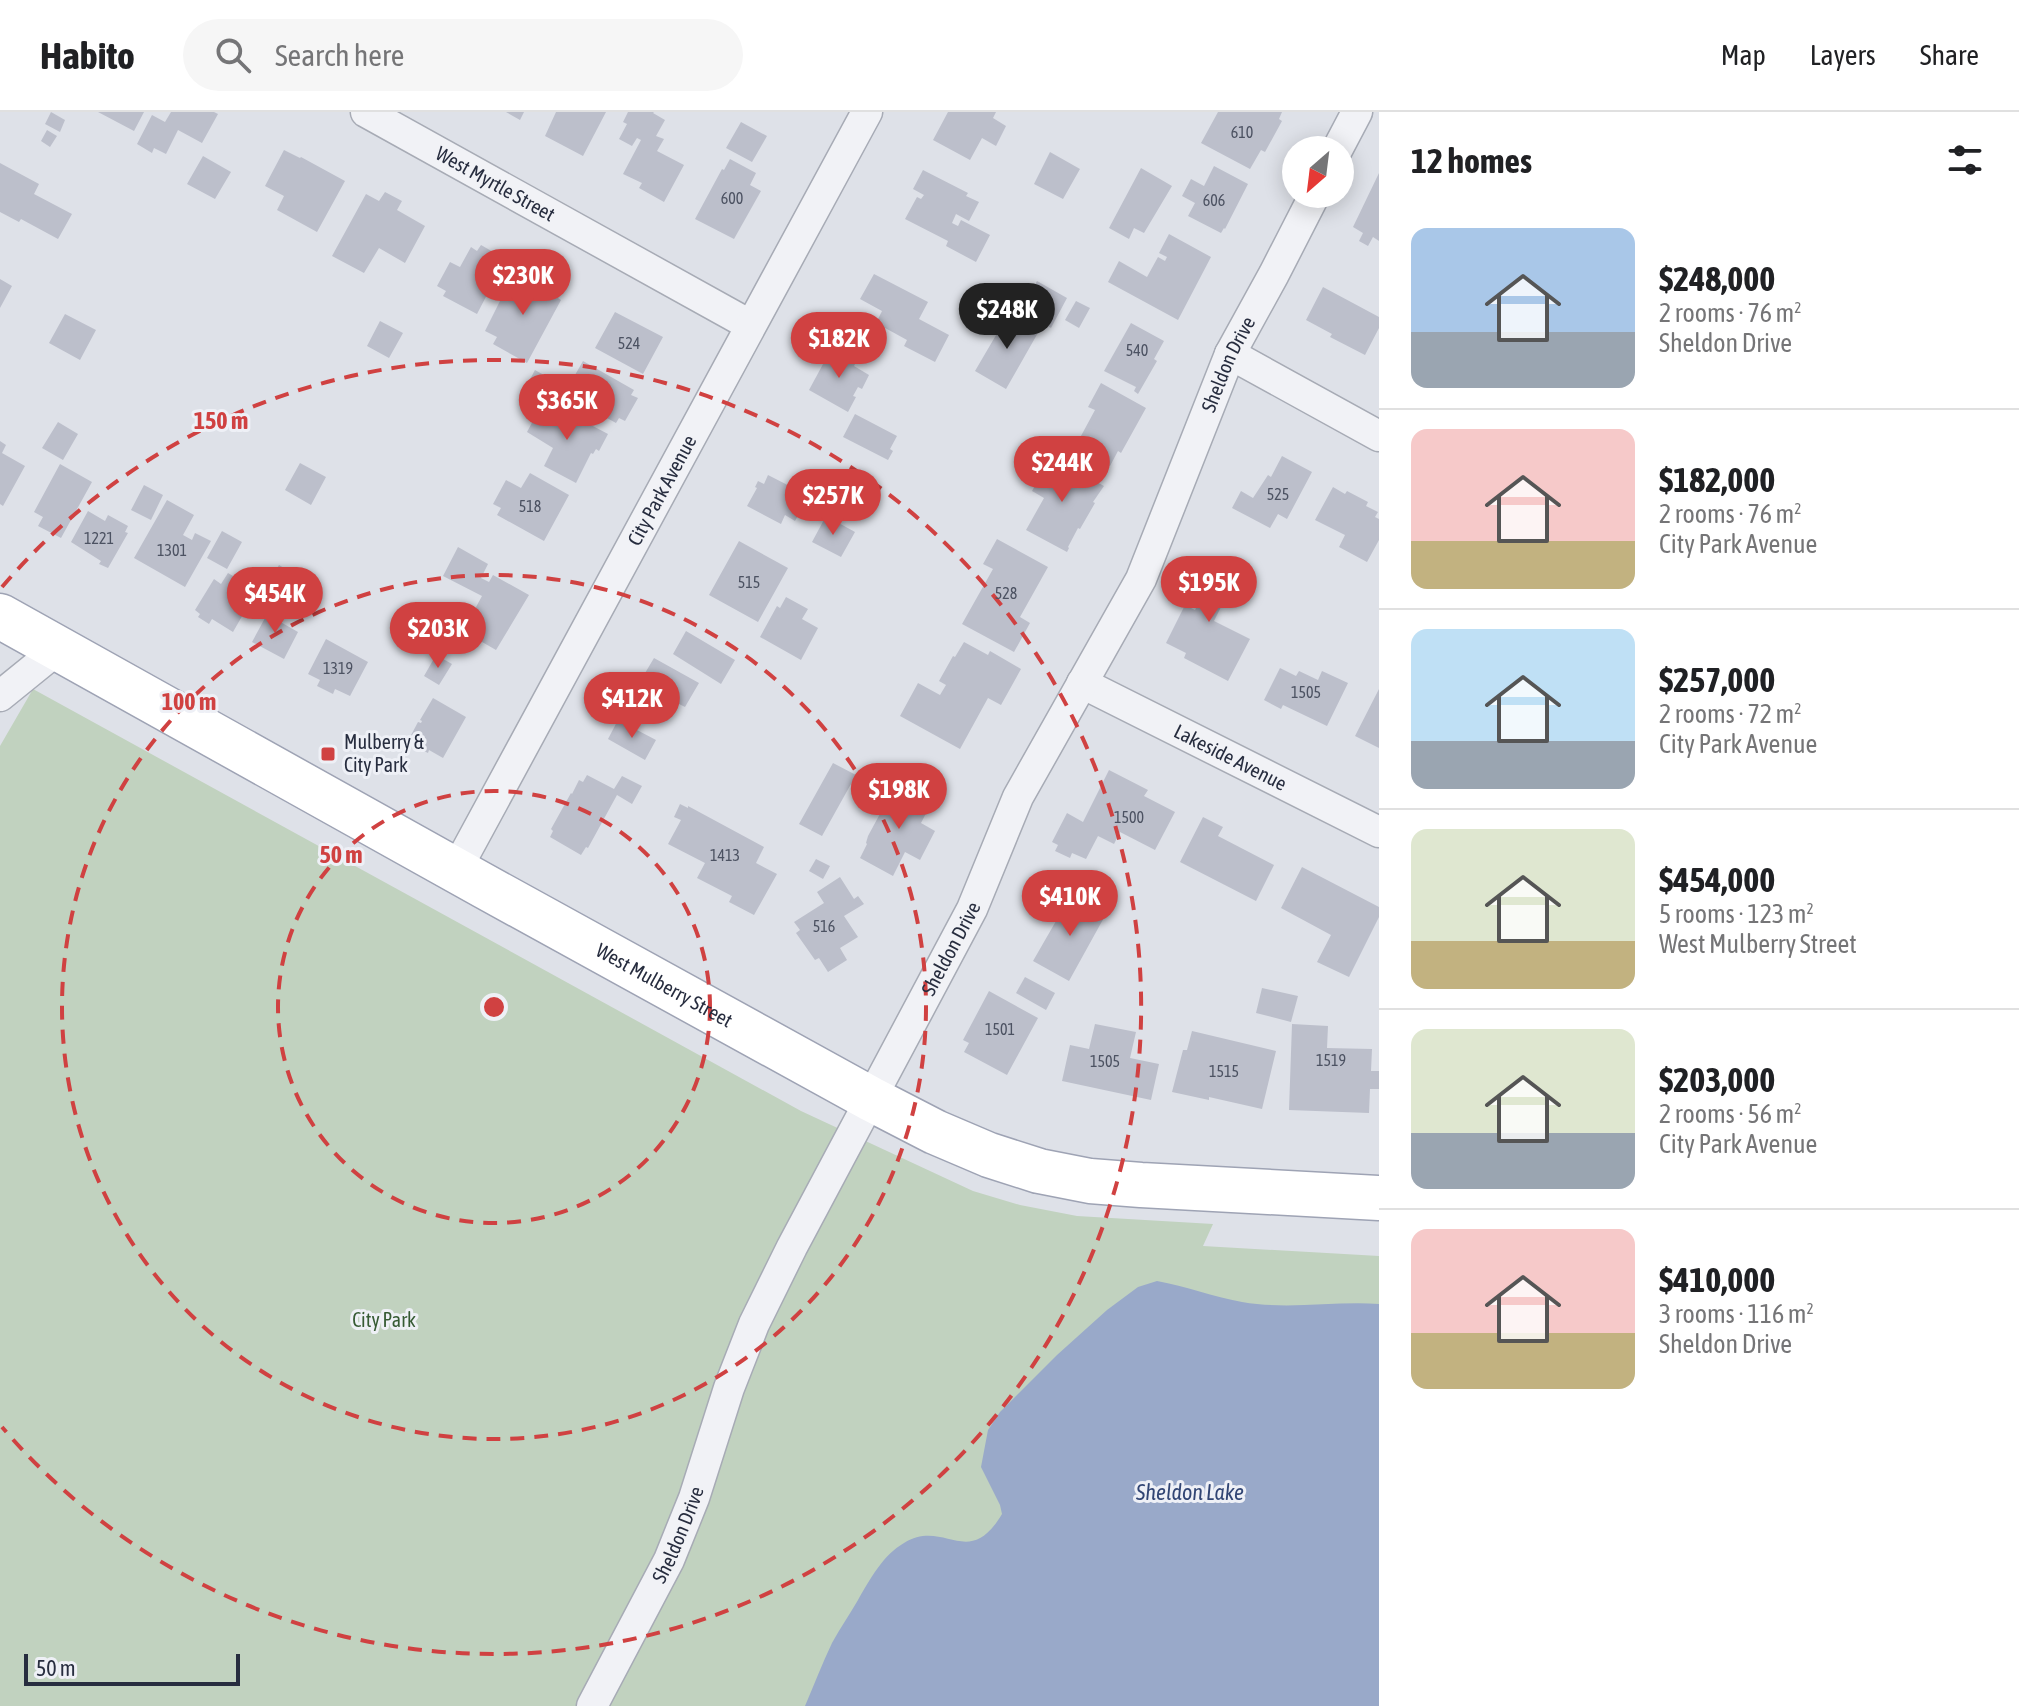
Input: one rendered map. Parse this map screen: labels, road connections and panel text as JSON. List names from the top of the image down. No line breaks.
{"streets":{"main road":["West Mulberry Street"],"street":["West Myrtle Street","Sheldon Drive","City Park Avenue","Lakeside Avenue"]},"crossings":[["West Myrtle Street","City Park Avenue"],["Sheldon Drive","Lakeside Avenue"],["Sheldon Drive","West Mulberry Street"],["City Park Avenue","West Mulberry Street"]],"water":["Sheldon Lake"],"parks":["City Park"],"places":{"transit":["Mulberry & City Park"]},"house_numbers":["610","600","606","524","540","525","518","1221","1301","515","528","1319","1505","1500","1413","516","1501","1519","1505","1515"],"scale_bar":"50 m","north":"bottom left","page":{"header":"Habito","search":"Search here","nav":["Map","Layers","Share"],"heading":"12 homes","list":[{"name":"$248,000","note":"2 rooms · 76 m² · Sheldon Drive"},{"name":"$182,000","note":"2 rooms · 76 m² · City Park Avenue"},{"name":"$257,000","note":"2 rooms · 72 m² · City Park Avenue"},{"name":"$454,000","note":"5 rooms · 123 m² · West Mulberry Street"},{"name":"$203,000","note":"2 rooms · 56 m² · City Park Avenue"},{"name":"$410,000","note":"3 rooms · 116 m² · Sheldon Drive"}],"price":["$230K","$248K","$182K","$365K","$244K","$257K","$195K","$454K","$203K","$412K","$198K","$410K"],"scale":"50 m"},"rings":["150 m","100 m","50 m"]}
